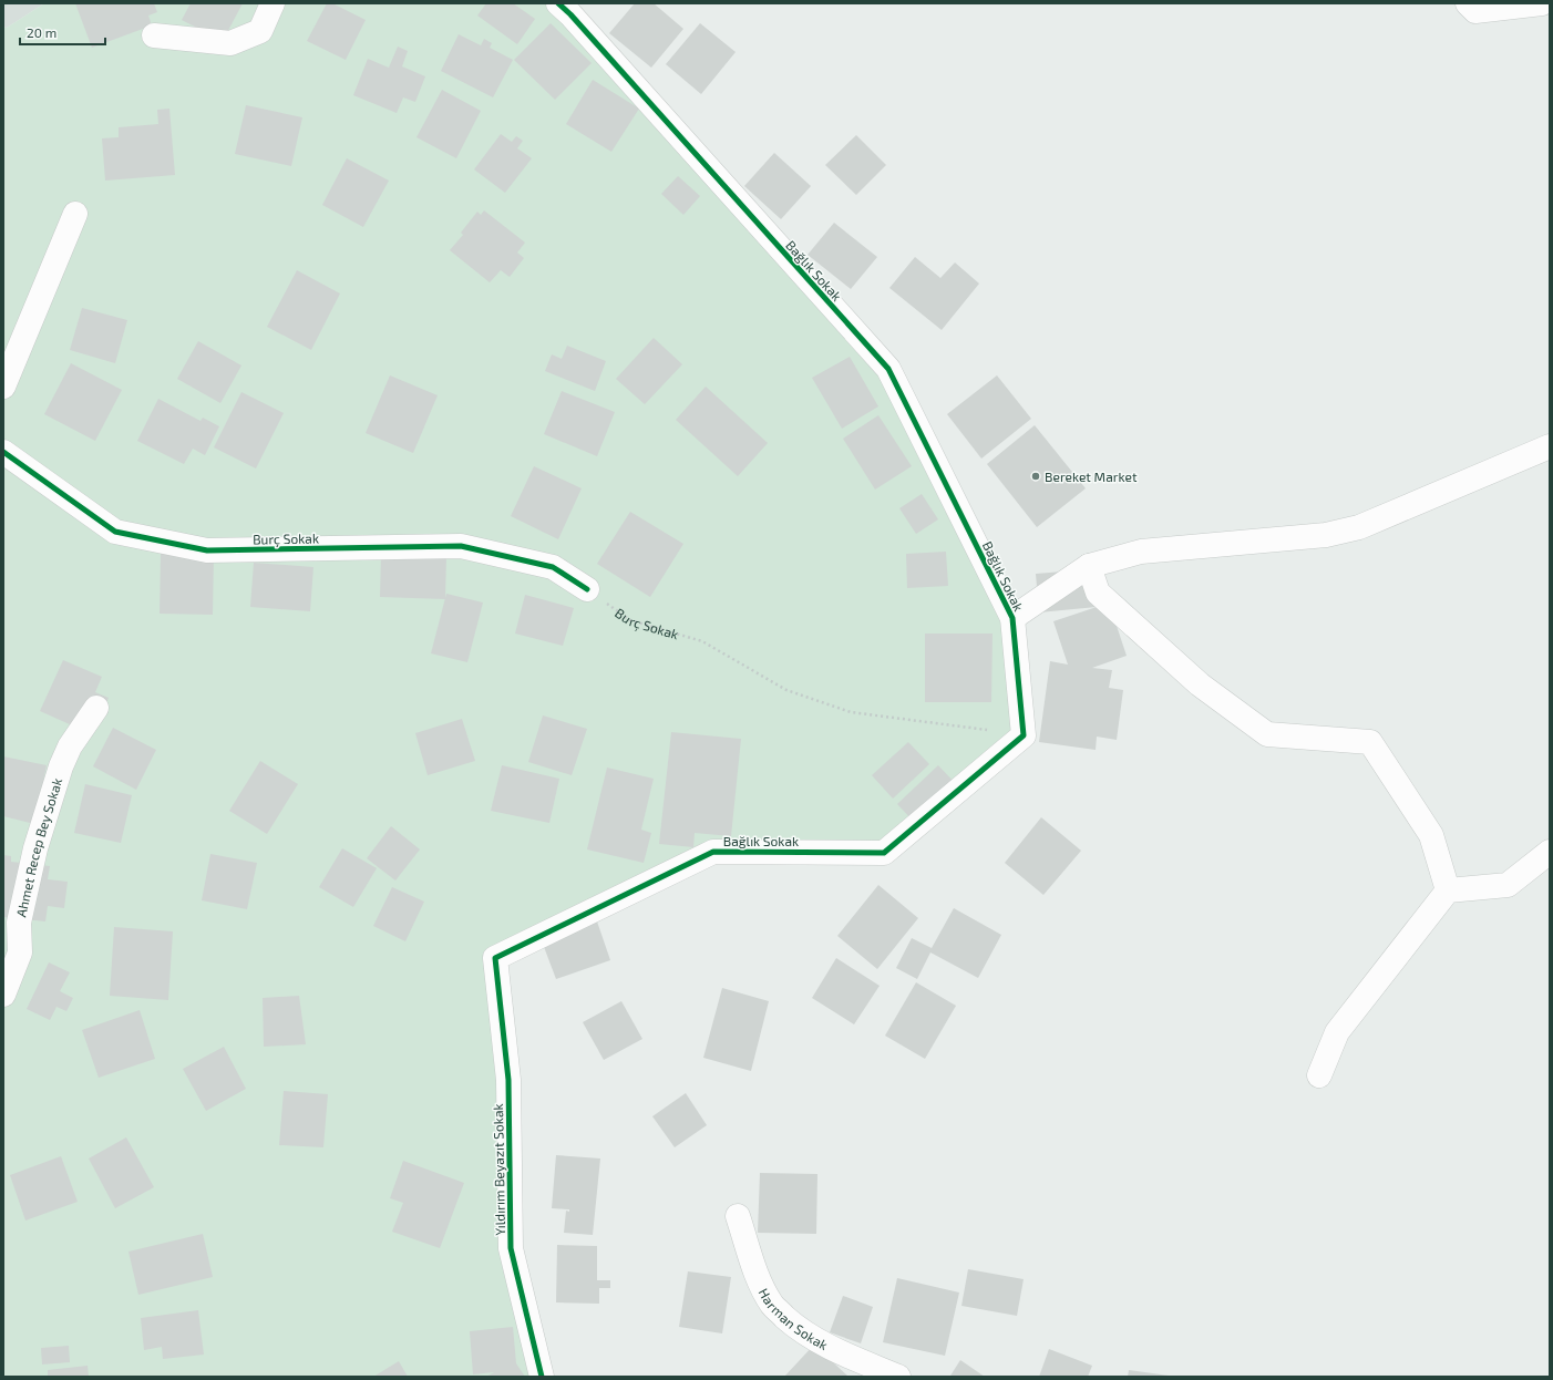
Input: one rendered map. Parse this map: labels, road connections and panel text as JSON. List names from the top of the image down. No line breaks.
{"streets":{"street":["Bağlık Sokak","Burç Sokak","Ahmet Recep Bey Sokak","Yıldırım Beyazıt Sokak","Harman Sokak"]},"crossings":[["Bağlık Sokak","Burç Sokak"],["Bağlık Sokak","Yıldırım Beyazıt Sokak"]],"places":["Bereket Market"],"scale_bar":"20 m"}
